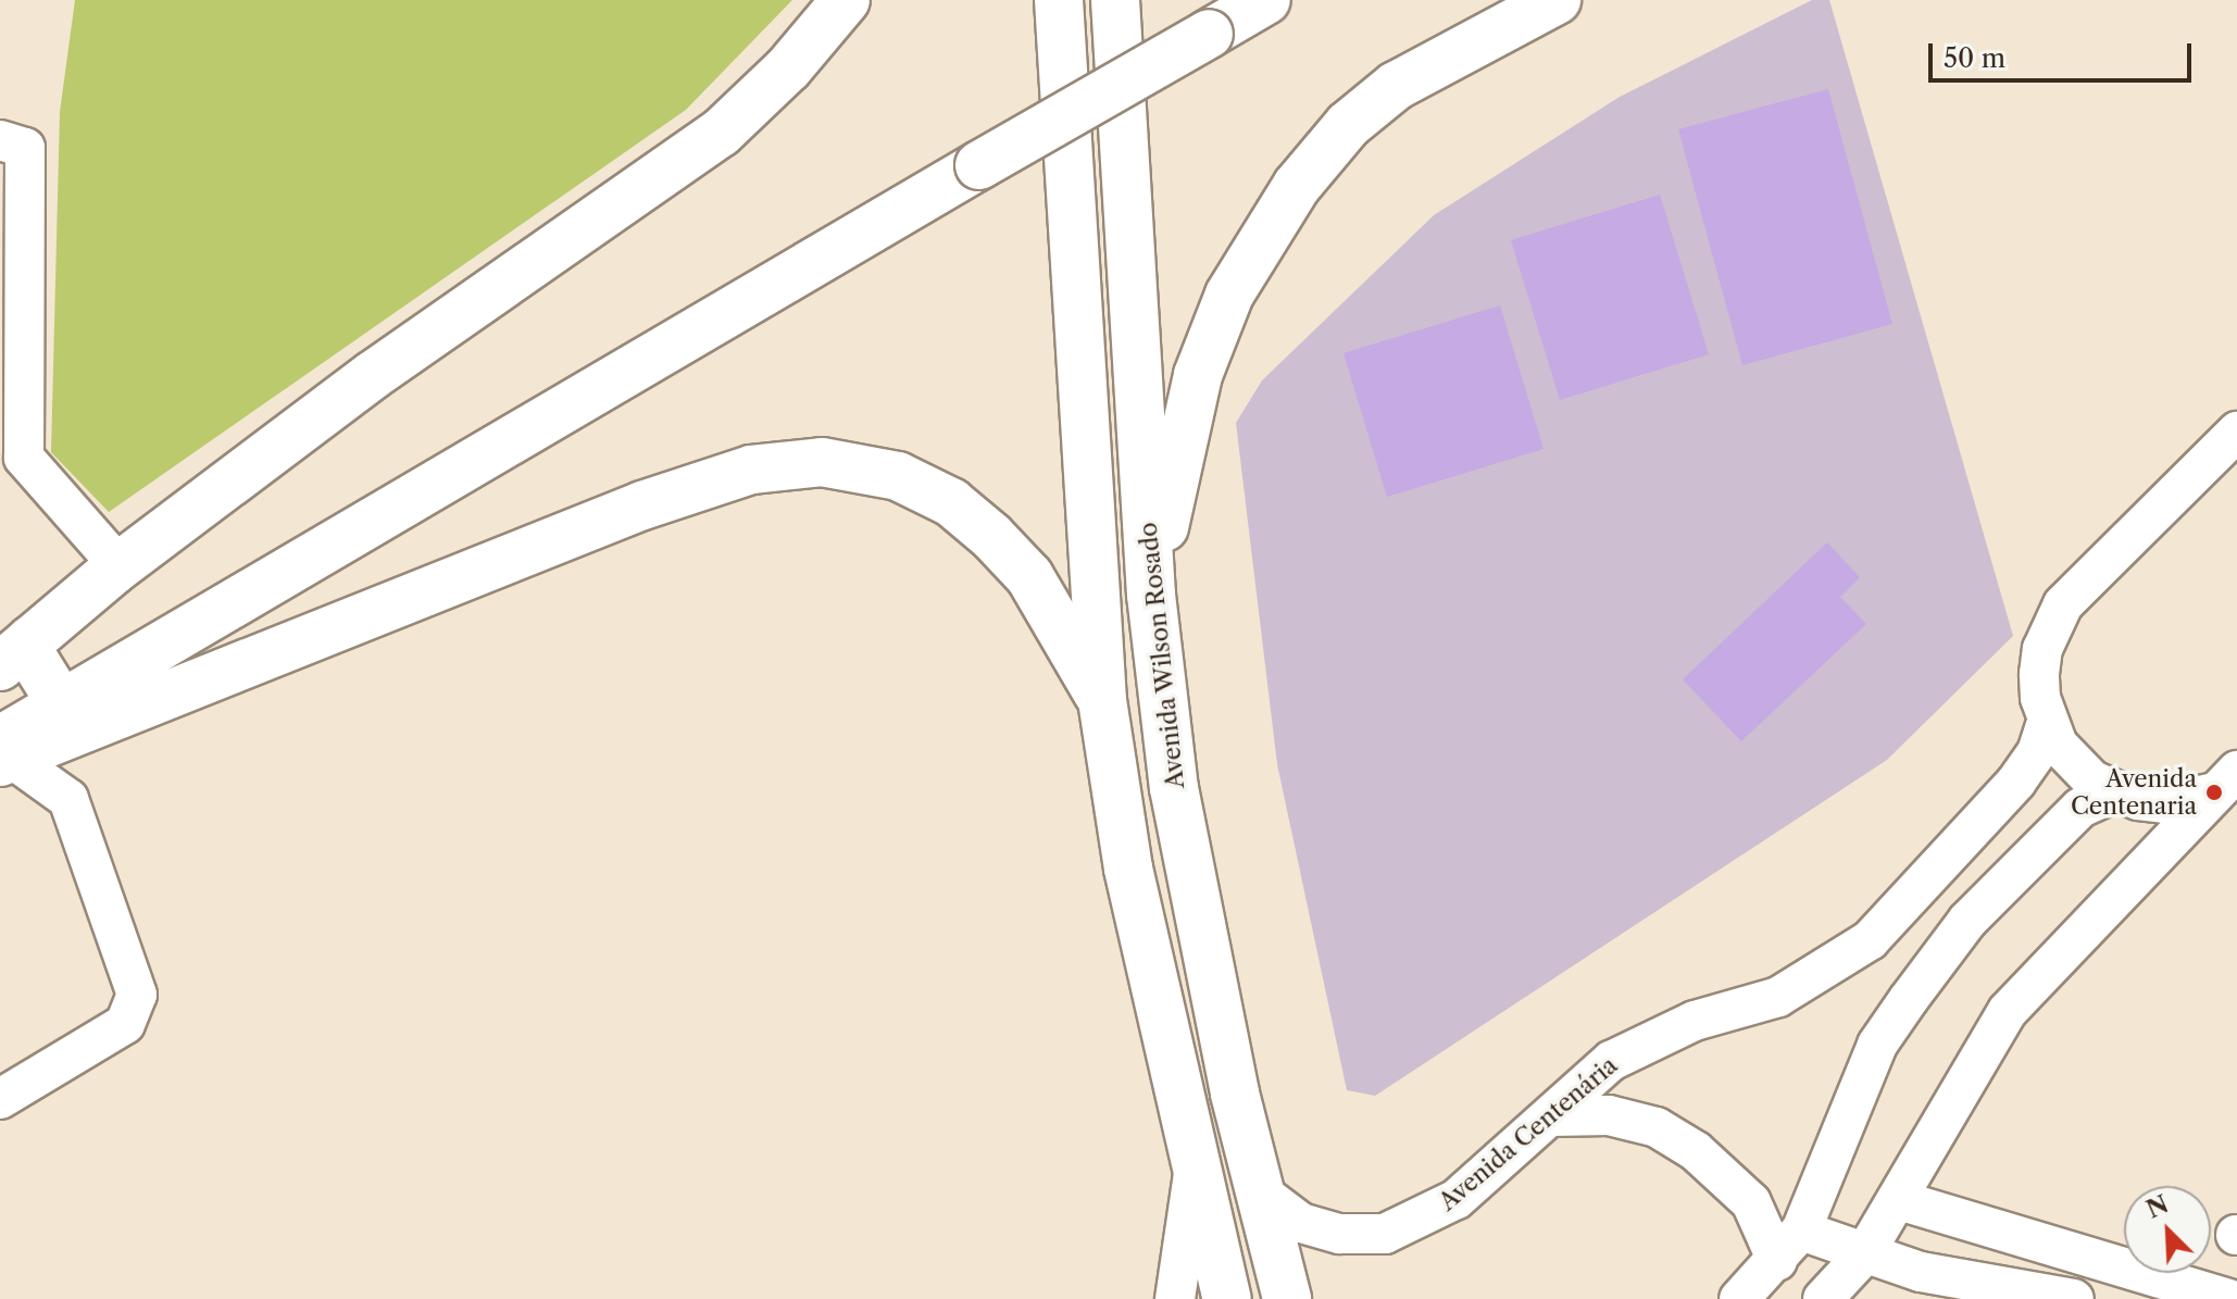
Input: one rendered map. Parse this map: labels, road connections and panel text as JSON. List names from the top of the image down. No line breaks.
{"streets":{"main road":["Avenida Wilson Rosado"],"street":["Avenida Centenária"]},"crossings":[["Avenida Wilson Rosado","Avenida Centenária"]],"places":["Avenida Centenaria"],"scale_bar":"50 m","north":"top left"}
